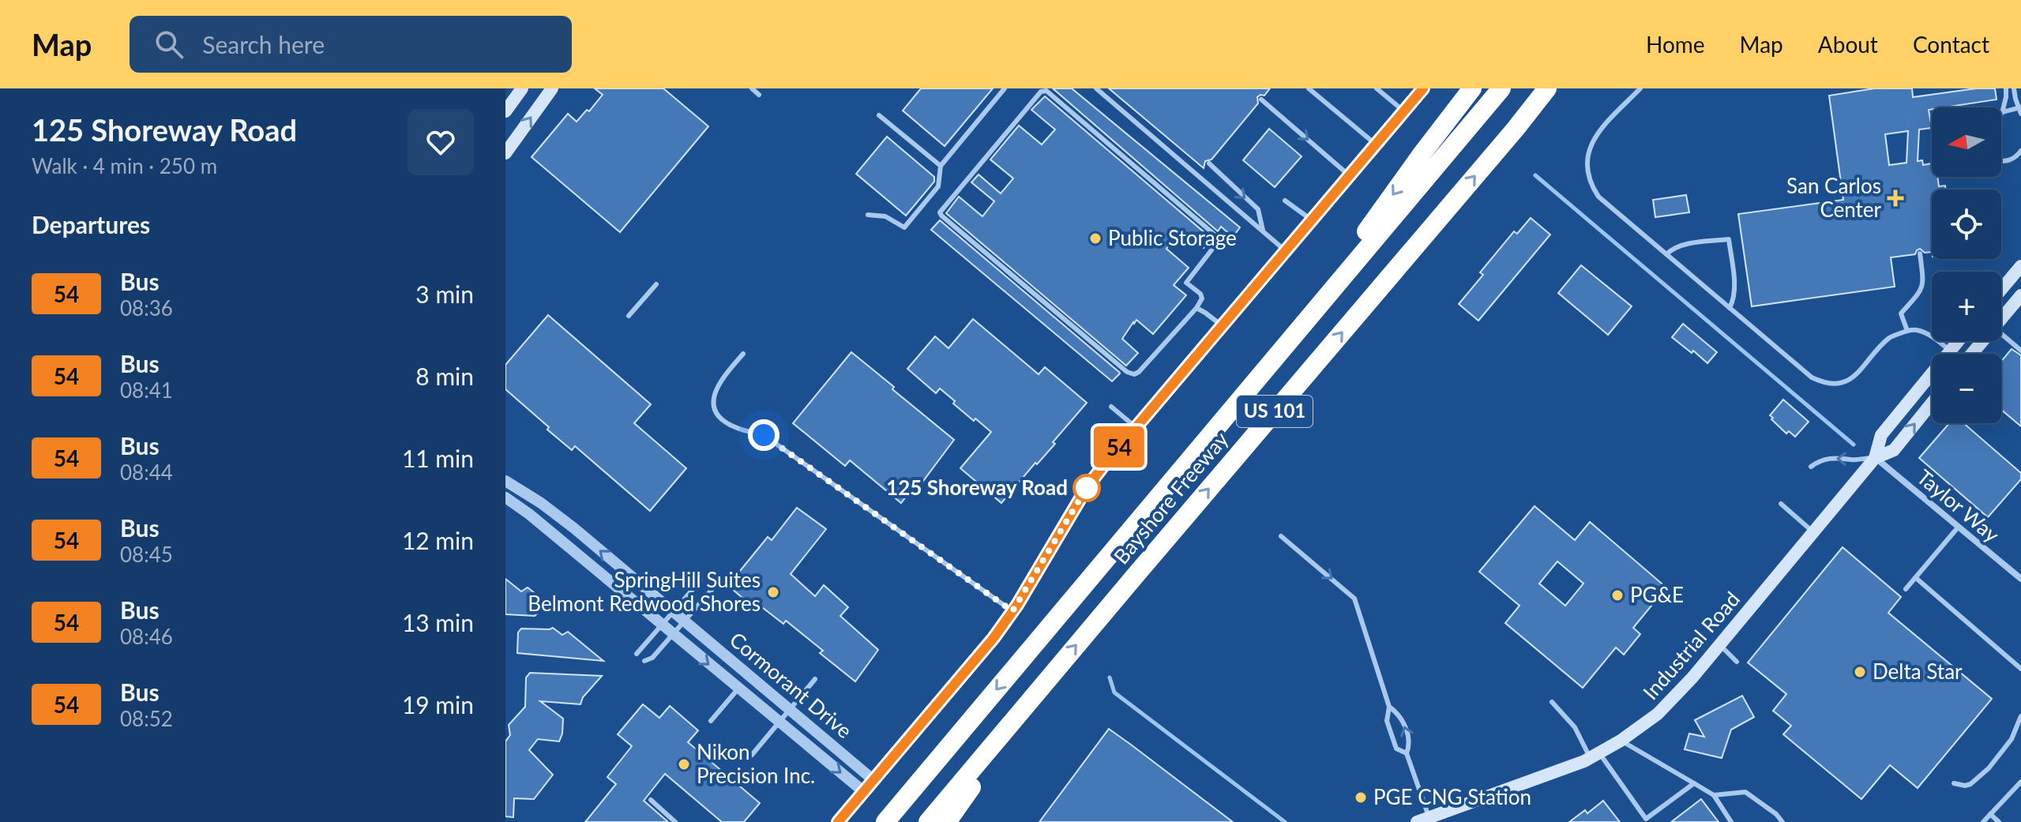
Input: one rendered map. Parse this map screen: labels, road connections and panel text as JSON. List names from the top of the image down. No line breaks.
{"streets":{"highway":["US 101","Bayshore Freeway"],"main road":["Industrial Road"],"street":["Taylor Way","Cormorant Drive"]},"crossings":[["Taylor Way","Industrial Road"]],"places":{"health":["San Carlos Center"],"other":["Public Storage","125 Shoreway Road","SpringHill Suites Belmont Redwood Shores","PG&E","Delta Star","Nikon Precision Inc.","PGE CNG Station"]},"lines":["bus line 54"],"north":"left","page":{"header":"Map","search":"Search here","nav":["Home","Map","About","Contact"],"heading":[["125 Shoreway Road","Walk · 4 min · 250 m"],"Departures"],"on_map":"54","map_buttons":["+","−"],"list":[{"mark":"54","name":"Bus","note":"08:36","value":"3 min"},{"mark":"54","name":"Bus","note":"08:41","value":"8 min"},{"mark":"54","name":"Bus","note":"08:44","value":"11 min"},{"mark":"54","name":"Bus","note":"08:45","value":"12 min"},{"mark":"54","name":"Bus","note":"08:46","value":"13 min"},{"mark":"54","name":"Bus","note":"08:52","value":"19 min"}]}}
